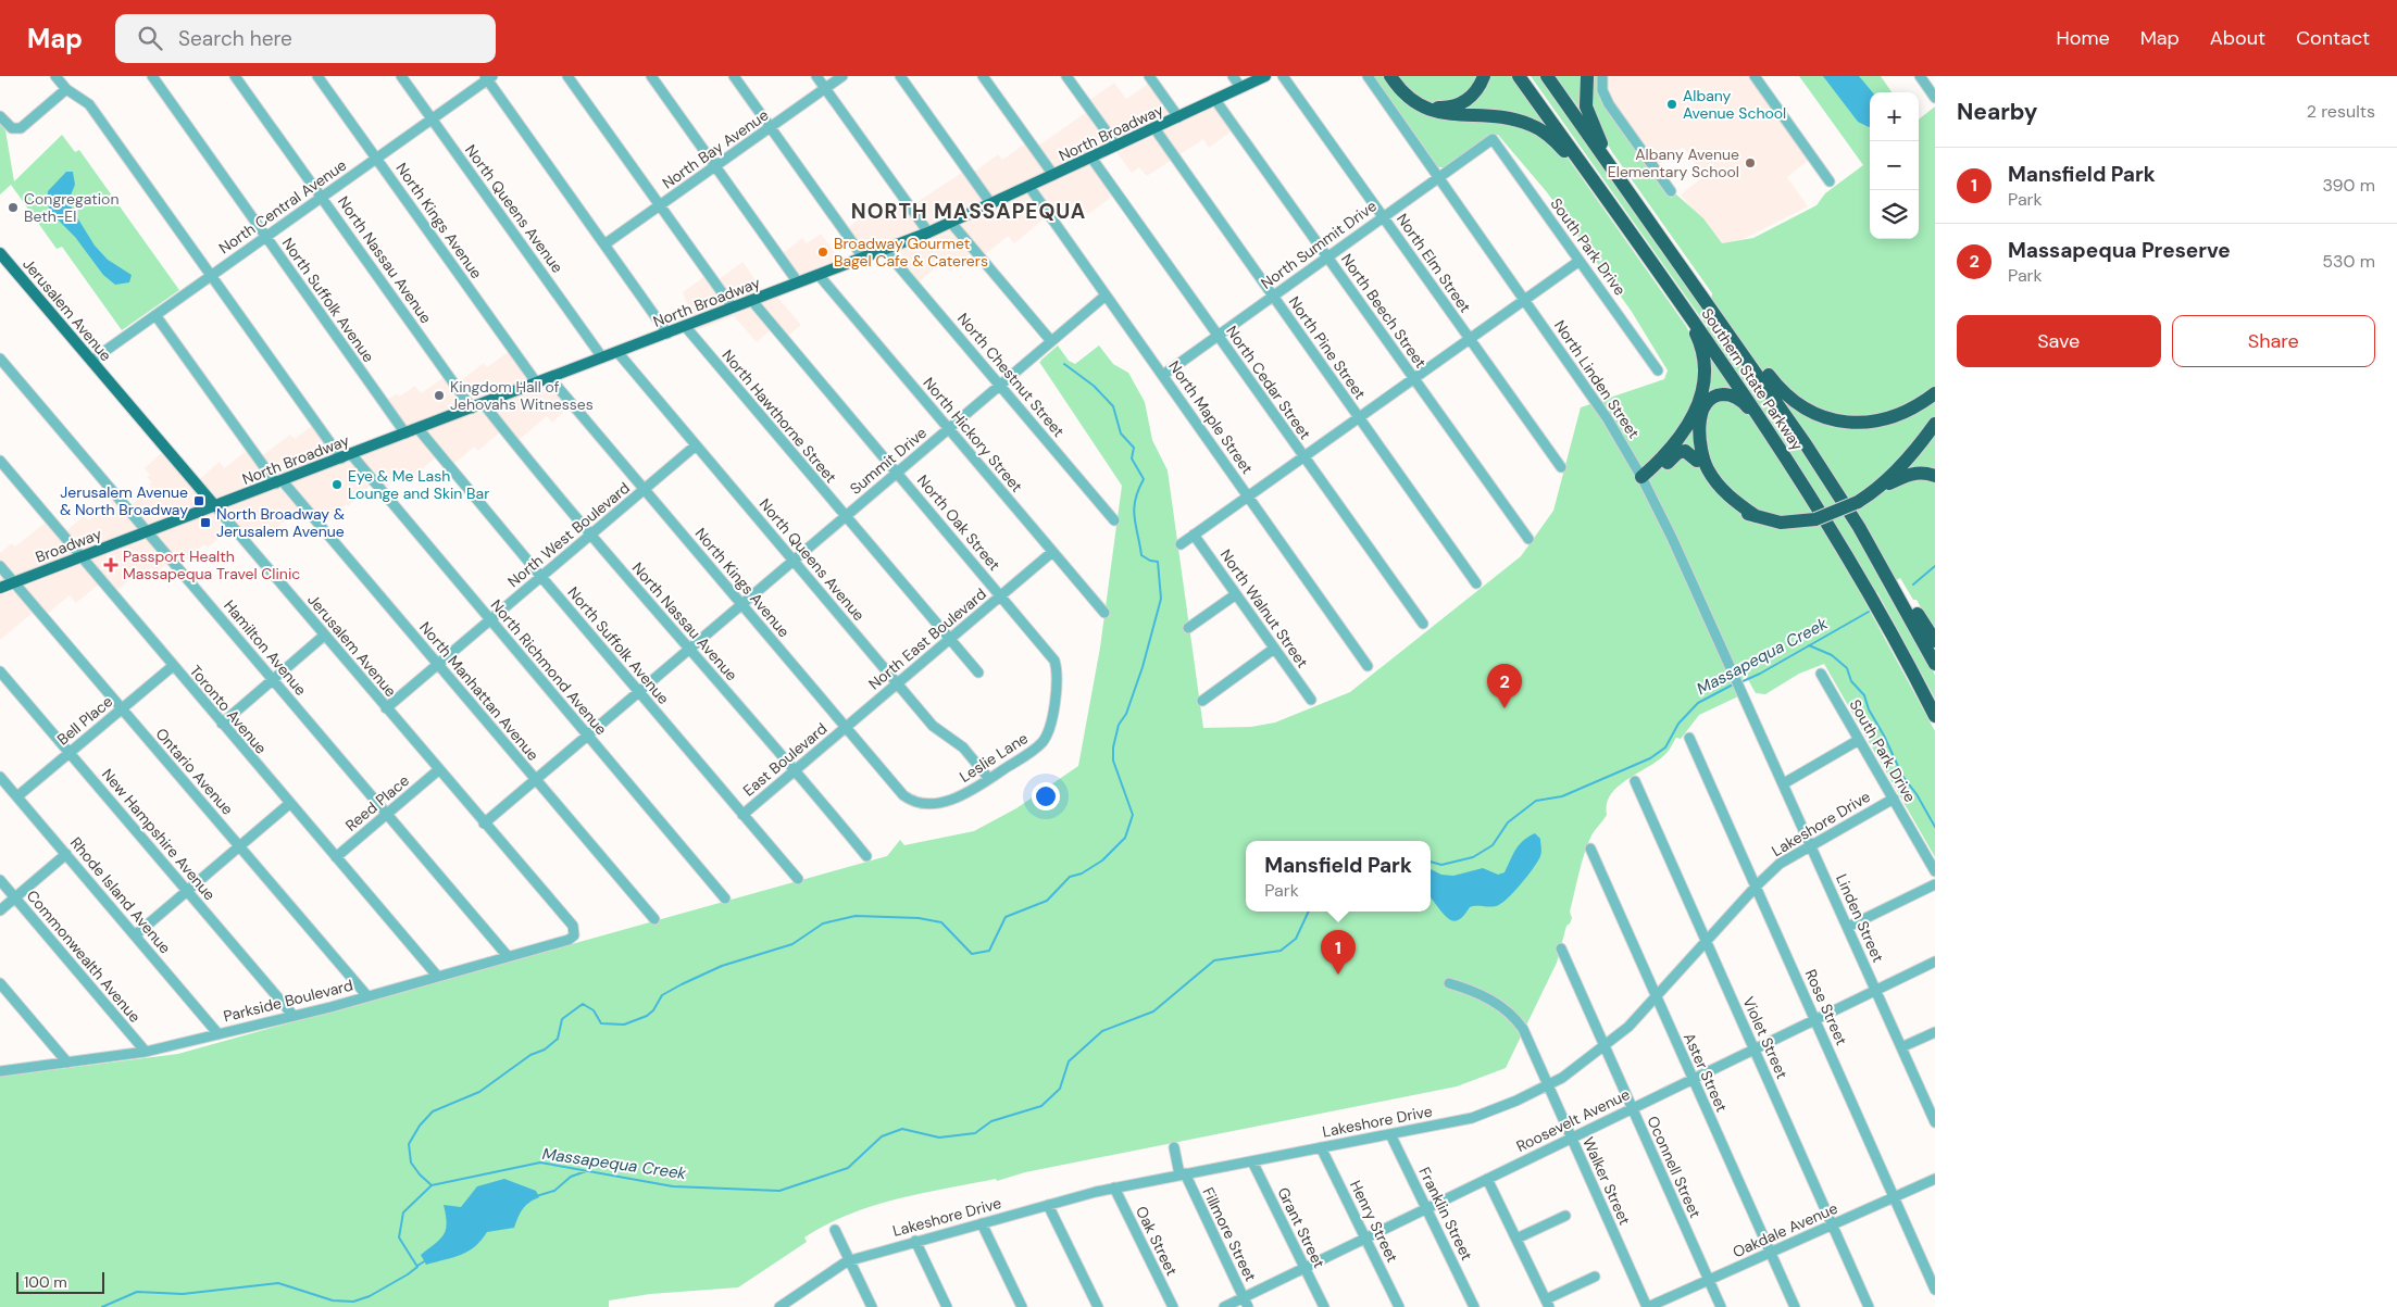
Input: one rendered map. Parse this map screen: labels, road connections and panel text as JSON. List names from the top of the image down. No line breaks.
{"streets":{"highway":["Southern State Parkway"],"main road":["North Broadway","Jerusalem Avenue","Broadway"],"street":["North Bay Avenue","North Central Avenue","North Queens Avenue","North Kings Avenue","North Summit Drive","South Park Drive","North Nassau Avenue","North Elm Street","North Suffolk Avenue","North Beech Street","North Pine Street","North Chestnut Street","North Linden Street","North Cedar Street","North Hawthorne Street","North Maple Street","North Hickory Street","Summit Drive","North Oak Street","North West Boulevard","North Walnut Street","North East Boulevard","Hamilton Avenue","North Richmond Avenue","North Manhattan Avenue","Toronto Avenue","Bell Place","Leslie Lane","East Boulevard","Ontario Avenue","Reed Place","Lakeshore Drive","New Hampshire Avenue","Rhode Island Avenue","Linden Street","Commonwealth Avenue","Parkside Boulevard","Rose Street","Violet Street","Aster Street","Roosevelt Avenue","Oconnell Street","Walker Street","Franklin Street","Henry Street","Grant Street","Oakdale Avenue","Fillmore Street","Oak Street"]},"crossings":[["North Broadway","North Queens Avenue"],["North Broadway","North Kings Avenue"],["North Broadway","North Nassau Avenue"],["North Broadway","North Suffolk Avenue"],["North Broadway","Jerusalem Avenue"],["North Broadway","North Beech Street"],["North Broadway","North Pine Street"],["North Broadway","North Chestnut Street"],["North Broadway","North Cedar Street"],["North Broadway","North Hawthorne Street"],["North Broadway","North Maple Street"],["North Broadway","North Hickory Street"],["North Broadway","North Oak Street"],["North Broadway","Broadway"],["North Broadway","Hamilton Avenue"],["North Broadway","North Richmond Avenue"],["North Broadway","North Manhattan Avenue"],["North Central Avenue","North Queens Avenue"],["North Central Avenue","North Kings Avenue"],["North Central Avenue","North Nassau Avenue"],["North Central Avenue","North Suffolk Avenue"],["North Central Avenue","Jerusalem Avenue"],["North Central Avenue","North Richmond Avenue"],["North Central Avenue","North Manhattan Avenue"],["North Queens Avenue","Summit Drive"],["North Queens Avenue","North West Boulevard"],["North Queens Avenue","North East Boulevard"],["North Queens Avenue","Leslie Lane"],["North Kings Avenue","Summit Drive"],["North Kings Avenue","North West Boulevard"],["North Kings Avenue","North East Boulevard"],["North Kings Avenue","Leslie Lane"],["North Kings Avenue","East Boulevard"],["North Summit Drive","South Park Drive"],["North Summit Drive","North Elm Street"],["North Summit Drive","North Beech Street"],["North Summit Drive","North Pine Street"],["North Summit Drive","North Linden Street"],["North Summit Drive","North Cedar Street"],["North Summit Drive","North Maple Street"],["South Park Drive","Lakeshore Drive"],["North Nassau Avenue","Summit Drive"],["North Nassau Avenue","North West Boulevard"],["North Nassau Avenue","East Boulevard"],["North Suffolk Avenue","North West Boulevard"],["North Suffolk Avenue","East Boulevard"],["Jerusalem Avenue","North West Boulevard"],["Jerusalem Avenue","Reed Place"],["Jerusalem Avenue","Parkside Boulevard"],["North Chestnut Street","Summit Drive"],["North Linden Street","Linden Street"],["North Hawthorne Street","Summit Drive"],["North Hawthorne Street","North East Boulevard"],["North Maple Street","Summit Drive"],["North Hickory Street","Summit Drive"],["North Hickory Street","North East Boulevard"],["Summit Drive","North Oak Street"],["North Oak Street","North East Boulevard"],["North Oak Street","Leslie Lane"],["North West Boulevard","North Richmond Avenue"],["North West Boulevard","North Manhattan Avenue"],["Broadway","Hamilton Avenue"],["Broadway","Toronto Avenue"],["Broadway","Ontario Avenue"],["North East Boulevard","East Boulevard"],["Hamilton Avenue","Reed Place"],["Hamilton Avenue","Parkside Boulevard"],["Toronto Avenue","Bell Place"],["Toronto Avenue","Reed Place"],["Toronto Avenue","Parkside Boulevard"],["Bell Place","Ontario Avenue"],["Bell Place","New Hampshire Avenue"],["Bell Place","Rhode Island Avenue"],["Ontario Avenue","Parkside Boulevard"],["Lakeshore Drive","Linden Street"],["Lakeshore Drive","Rose Street"],["Lakeshore Drive","Violet Street"],["Lakeshore Drive","Aster Street"],["Lakeshore Drive","Oconnell Street"],["Lakeshore Drive","Walker Street"],["Lakeshore Drive","Franklin Street"],["Lakeshore Drive","Henry Street"],["Lakeshore Drive","Grant Street"],["Lakeshore Drive","Fillmore Street"],["Lakeshore Drive","Oak Street"],["New Hampshire Avenue","Parkside Boulevard"],["Rhode Island Avenue","Parkside Boulevard"],["Linden Street","Roosevelt Avenue"],["Commonwealth Avenue","Parkside Boulevard"],["Rose Street","Roosevelt Avenue"],["Rose Street","Oakdale Avenue"],["Violet Street","Roosevelt Avenue"],["Violet Street","Oakdale Avenue"],["Aster Street","Roosevelt Avenue"],["Aster Street","Oakdale Avenue"],["Roosevelt Avenue","Oconnell Street"],["Roosevelt Avenue","Walker Street"],["Roosevelt Avenue","Franklin Street"],["Roosevelt Avenue","Henry Street"],["Roosevelt Avenue","Grant Street"],["Roosevelt Avenue","Fillmore Street"],["Oconnell Street","Oakdale Avenue"],["Walker Street","Oakdale Avenue"]],"districts":["NORTH MASSAPEQUA"],"water":["Massapequa Creek"],"places":{"other":["Albany Avenue School","Albany Avenue Elementary School","Congregation Beth-El","Broadway Gourmet Bagel Cafe & Caterers","Kingdom Hall of Jehovahs Witnesses","Eye & Me Lash Lounge and Skin Bar"],"transit":["Jerusalem Avenue & North Broadway","North Broadway & Jerusalem Avenue"],"health":["Passport Health Massapequa Travel Clinic"]},"scale_bar":"100 m","page":{"header":"Map","search":"Search here","nav":["Home","Map","About","Contact"],"heading":["Nearby","2 results"],"map_buttons":["+","−"],"list":[{"mark":"1","name":"Mansfield Park","note":"Park","value":"390 m"},{"mark":"2","name":"Massapequa Preserve","note":"Park","value":"530 m"}],"buttons":["Save","Share"],"pins":["2","1"],"popup":["Mansfield Park","Park"],"scale":"100 m"}}
